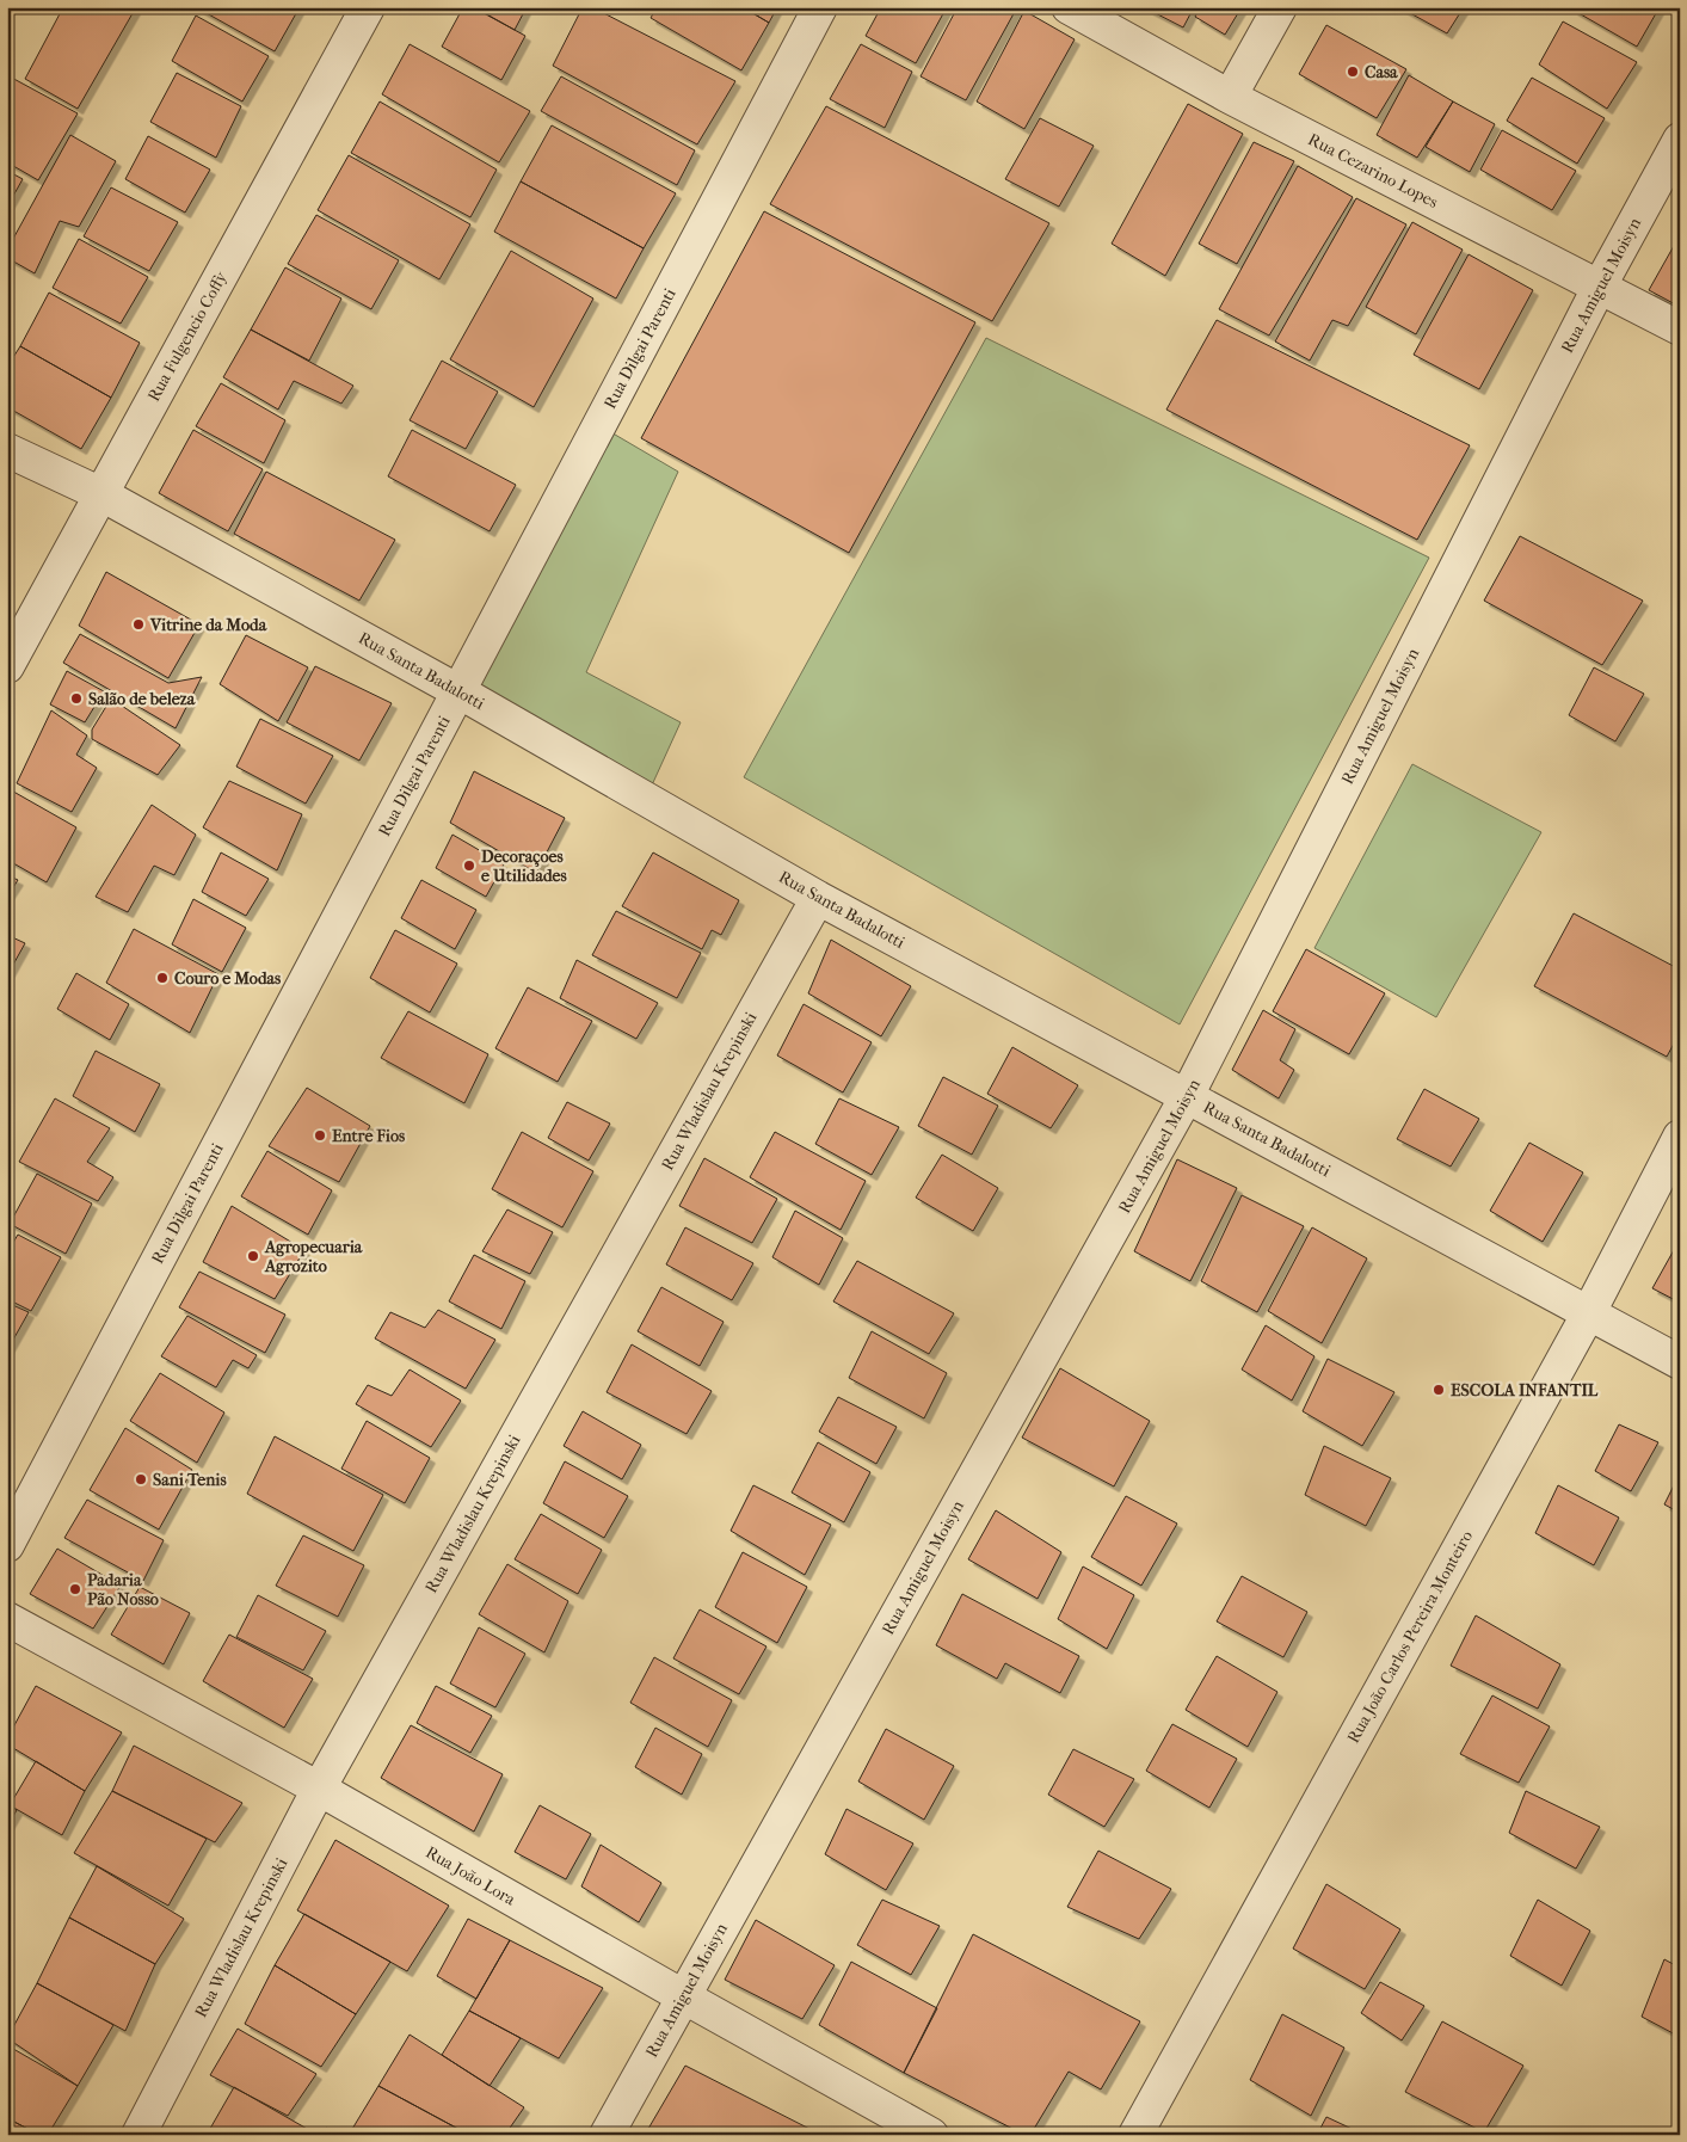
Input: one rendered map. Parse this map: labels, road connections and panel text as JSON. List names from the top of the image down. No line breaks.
{"streets":{"street":["Rua Cezarino Lopes","Rua Amiguel Moisyn","Rua Fulgencio Coffy","Rua Dilgai Parenti","Rua Santa Badalotti","Rua Wladislau Krepinski","Rua João Carlos Pereira Monteiro","Rua João Lora"]},"crossings":[["Rua Cezarino Lopes","Rua Amiguel Moisyn"],["Rua Amiguel Moisyn","Rua Santa Badalotti"],["Rua Amiguel Moisyn","Rua João Lora"],["Rua Fulgencio Coffy","Rua Santa Badalotti"],["Rua Dilgai Parenti","Rua Santa Badalotti"],["Rua Santa Badalotti","Rua Wladislau Krepinski"],["Rua Santa Badalotti","Rua João Carlos Pereira Monteiro"],["Rua Wladislau Krepinski","Rua João Lora"]],"places":["Casa","Vitrine da Moda","Salão de beleza","Decoraçoes e Utilidades","Couro e Modas","Entre Fios","Agropecuaria Agrozito","ESCOLA INFANTIL","Sani Tenis","Padaria Pão Nosso"]}
